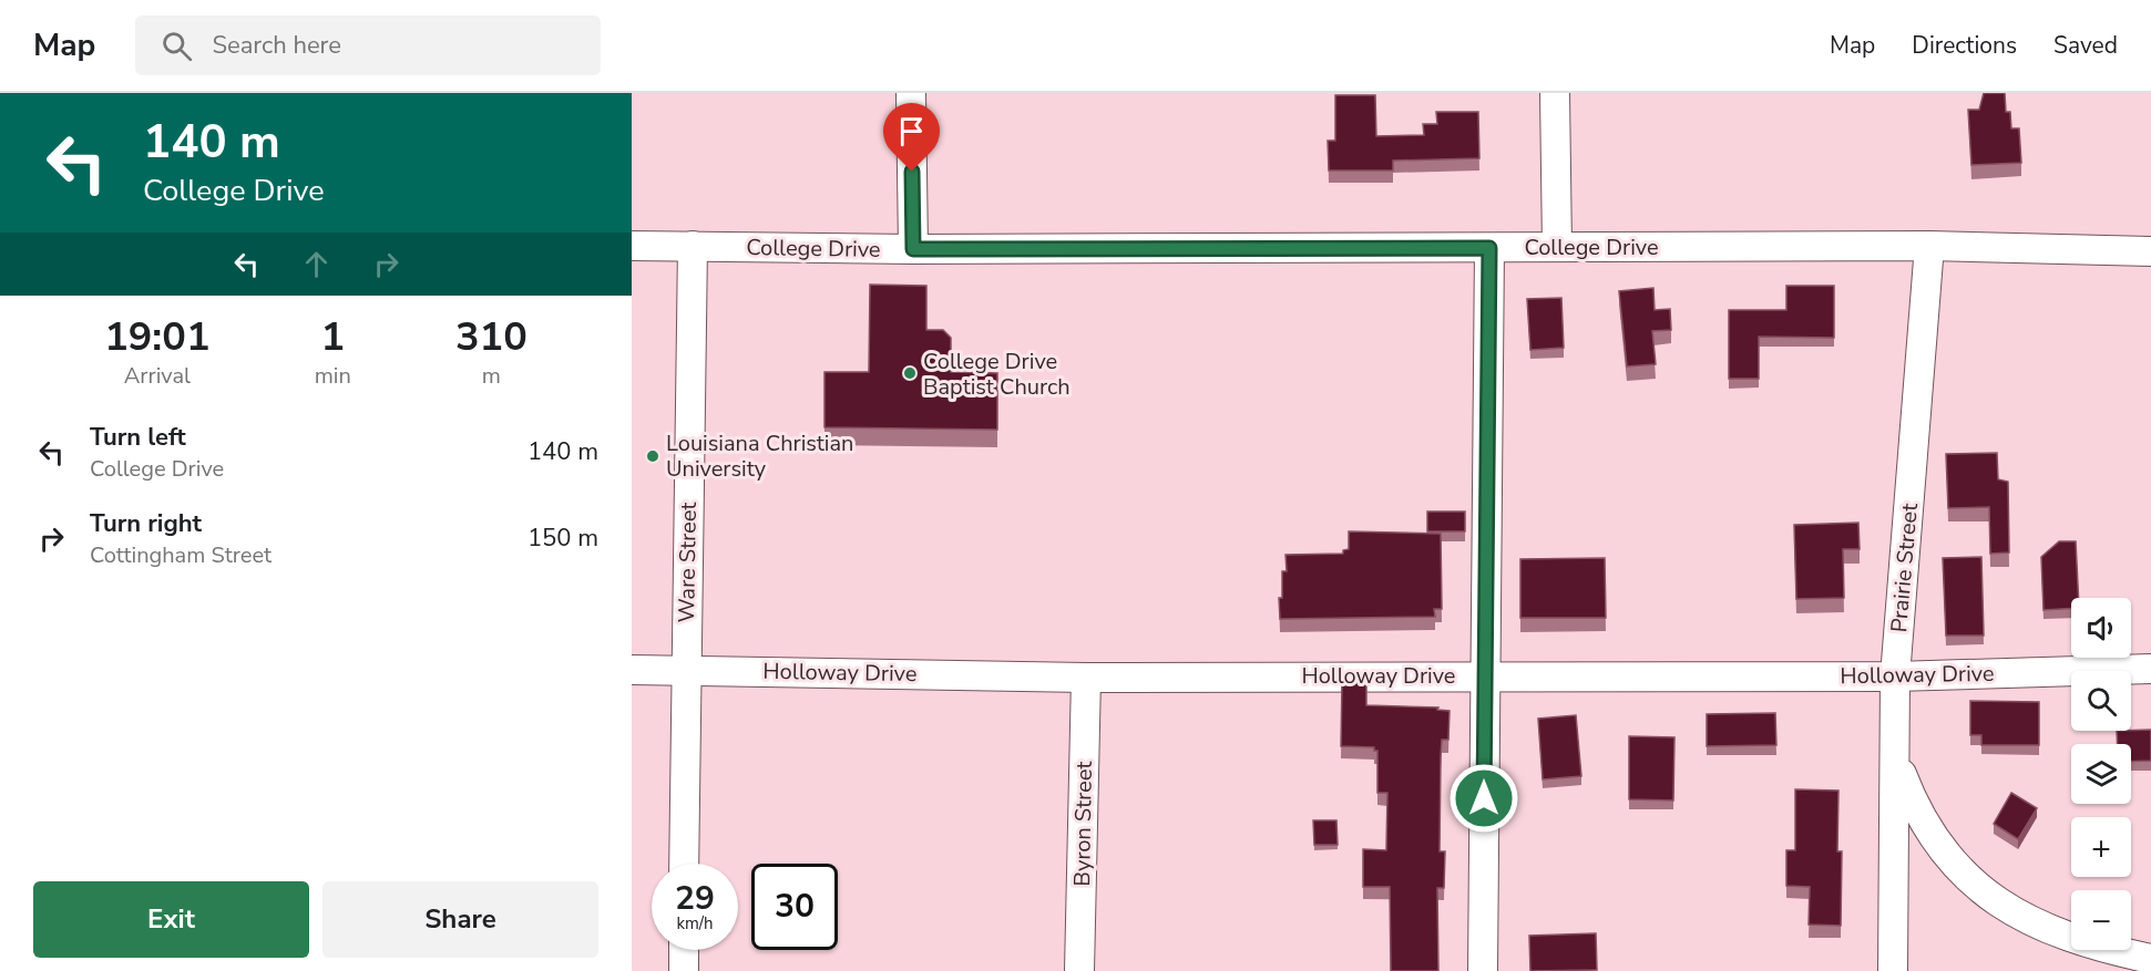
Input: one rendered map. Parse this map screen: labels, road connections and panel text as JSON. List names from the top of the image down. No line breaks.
{"streets":{"street":["College Drive","Ware Street","Prairie Street","Holloway Drive","Byron Street"]},"crossings":[["College Drive","Ware Street"],["College Drive","Prairie Street"],["Ware Street","Holloway Drive"],["Prairie Street","Holloway Drive"],["Holloway Drive","Byron Street"]],"places":["College Drive Baptist Church","Louisiana Christian University"],"page":{"header":"Map","search":"Search here","nav":["Map","Directions","Saved"],"turn":["140 m","College Drive"],"eta":["19:01","Arrival","1","min","310","m"],"list":[{"name":"Turn left","note":"College Drive","value":"140 m"},{"name":"Turn right","note":"Cottingham Street","value":"150 m"}],"map_buttons":["+","−"],"speed":"29 km/h","limit":"30","buttons":["Exit","Share"]}}
